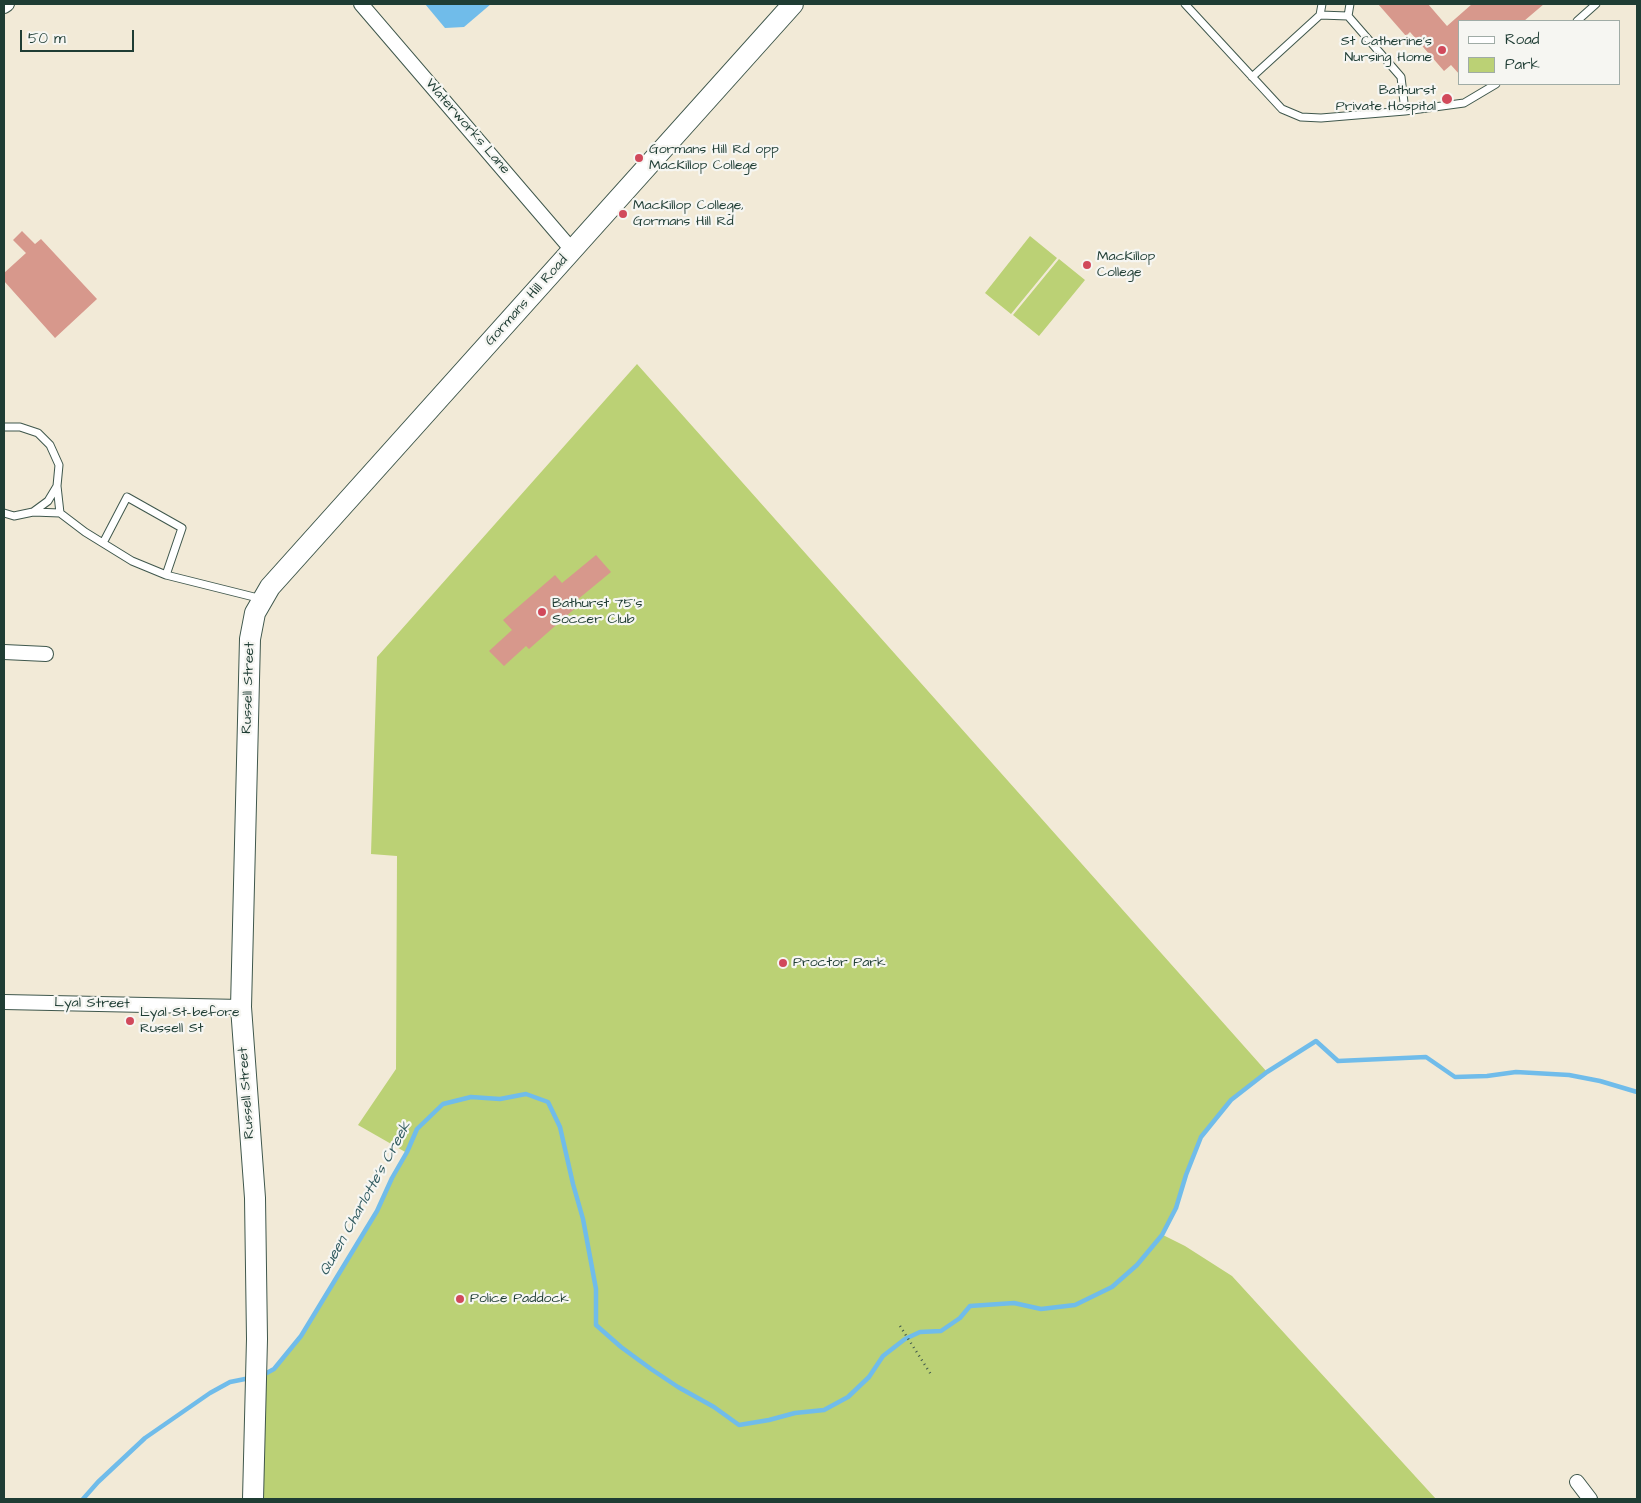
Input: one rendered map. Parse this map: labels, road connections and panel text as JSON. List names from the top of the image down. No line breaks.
{"streets":{"street":["Waterworks Lane","Gormans Hill Road","Russell Street","Lyal Street"]},"crossings":[["Waterworks Lane","Gormans Hill Road"],["Gormans Hill Road","Russell Street"],["Russell Street","Lyal Street"]],"water":["Queen Charlotte's Creek"],"places":["St Catherine's Nursing Home","Bathurst Private Hospital","Gormans Hill Rd opp MacKillop College","MacKillop College, Gormans Hill Rd","MacKillop College","Bathurst 75's Soccer Club","Proctor Park","Lyal St before Russell St","Police Paddock"],"legend":["Road","Park"],"scale_bar":"50 m"}
